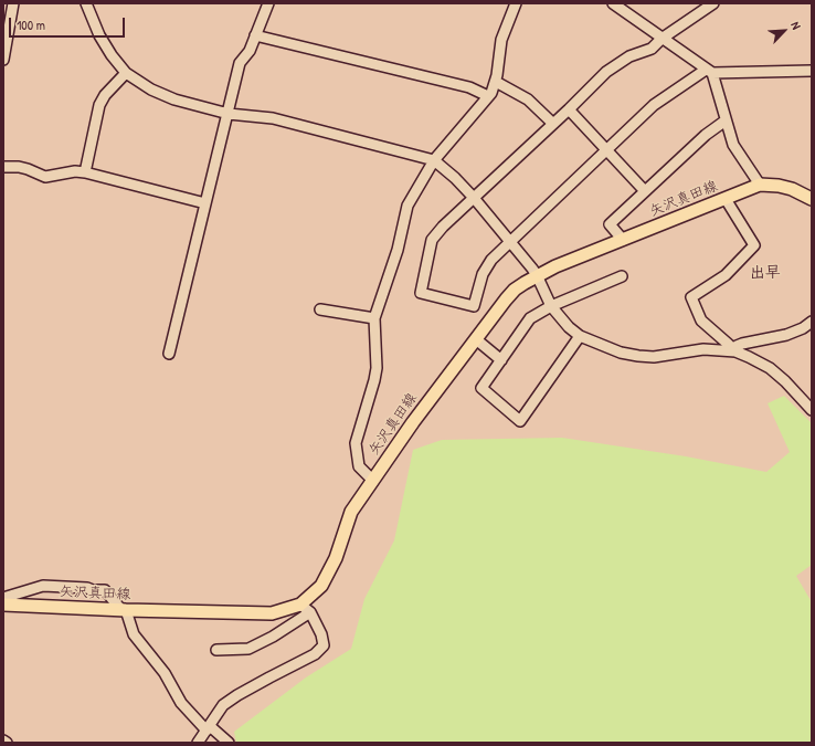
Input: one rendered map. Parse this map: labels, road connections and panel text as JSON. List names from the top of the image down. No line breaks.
{"streets":{"main road":["矢沢真田線"]},"districts":["出早"],"scale_bar":"100 m","north":"top right"}
